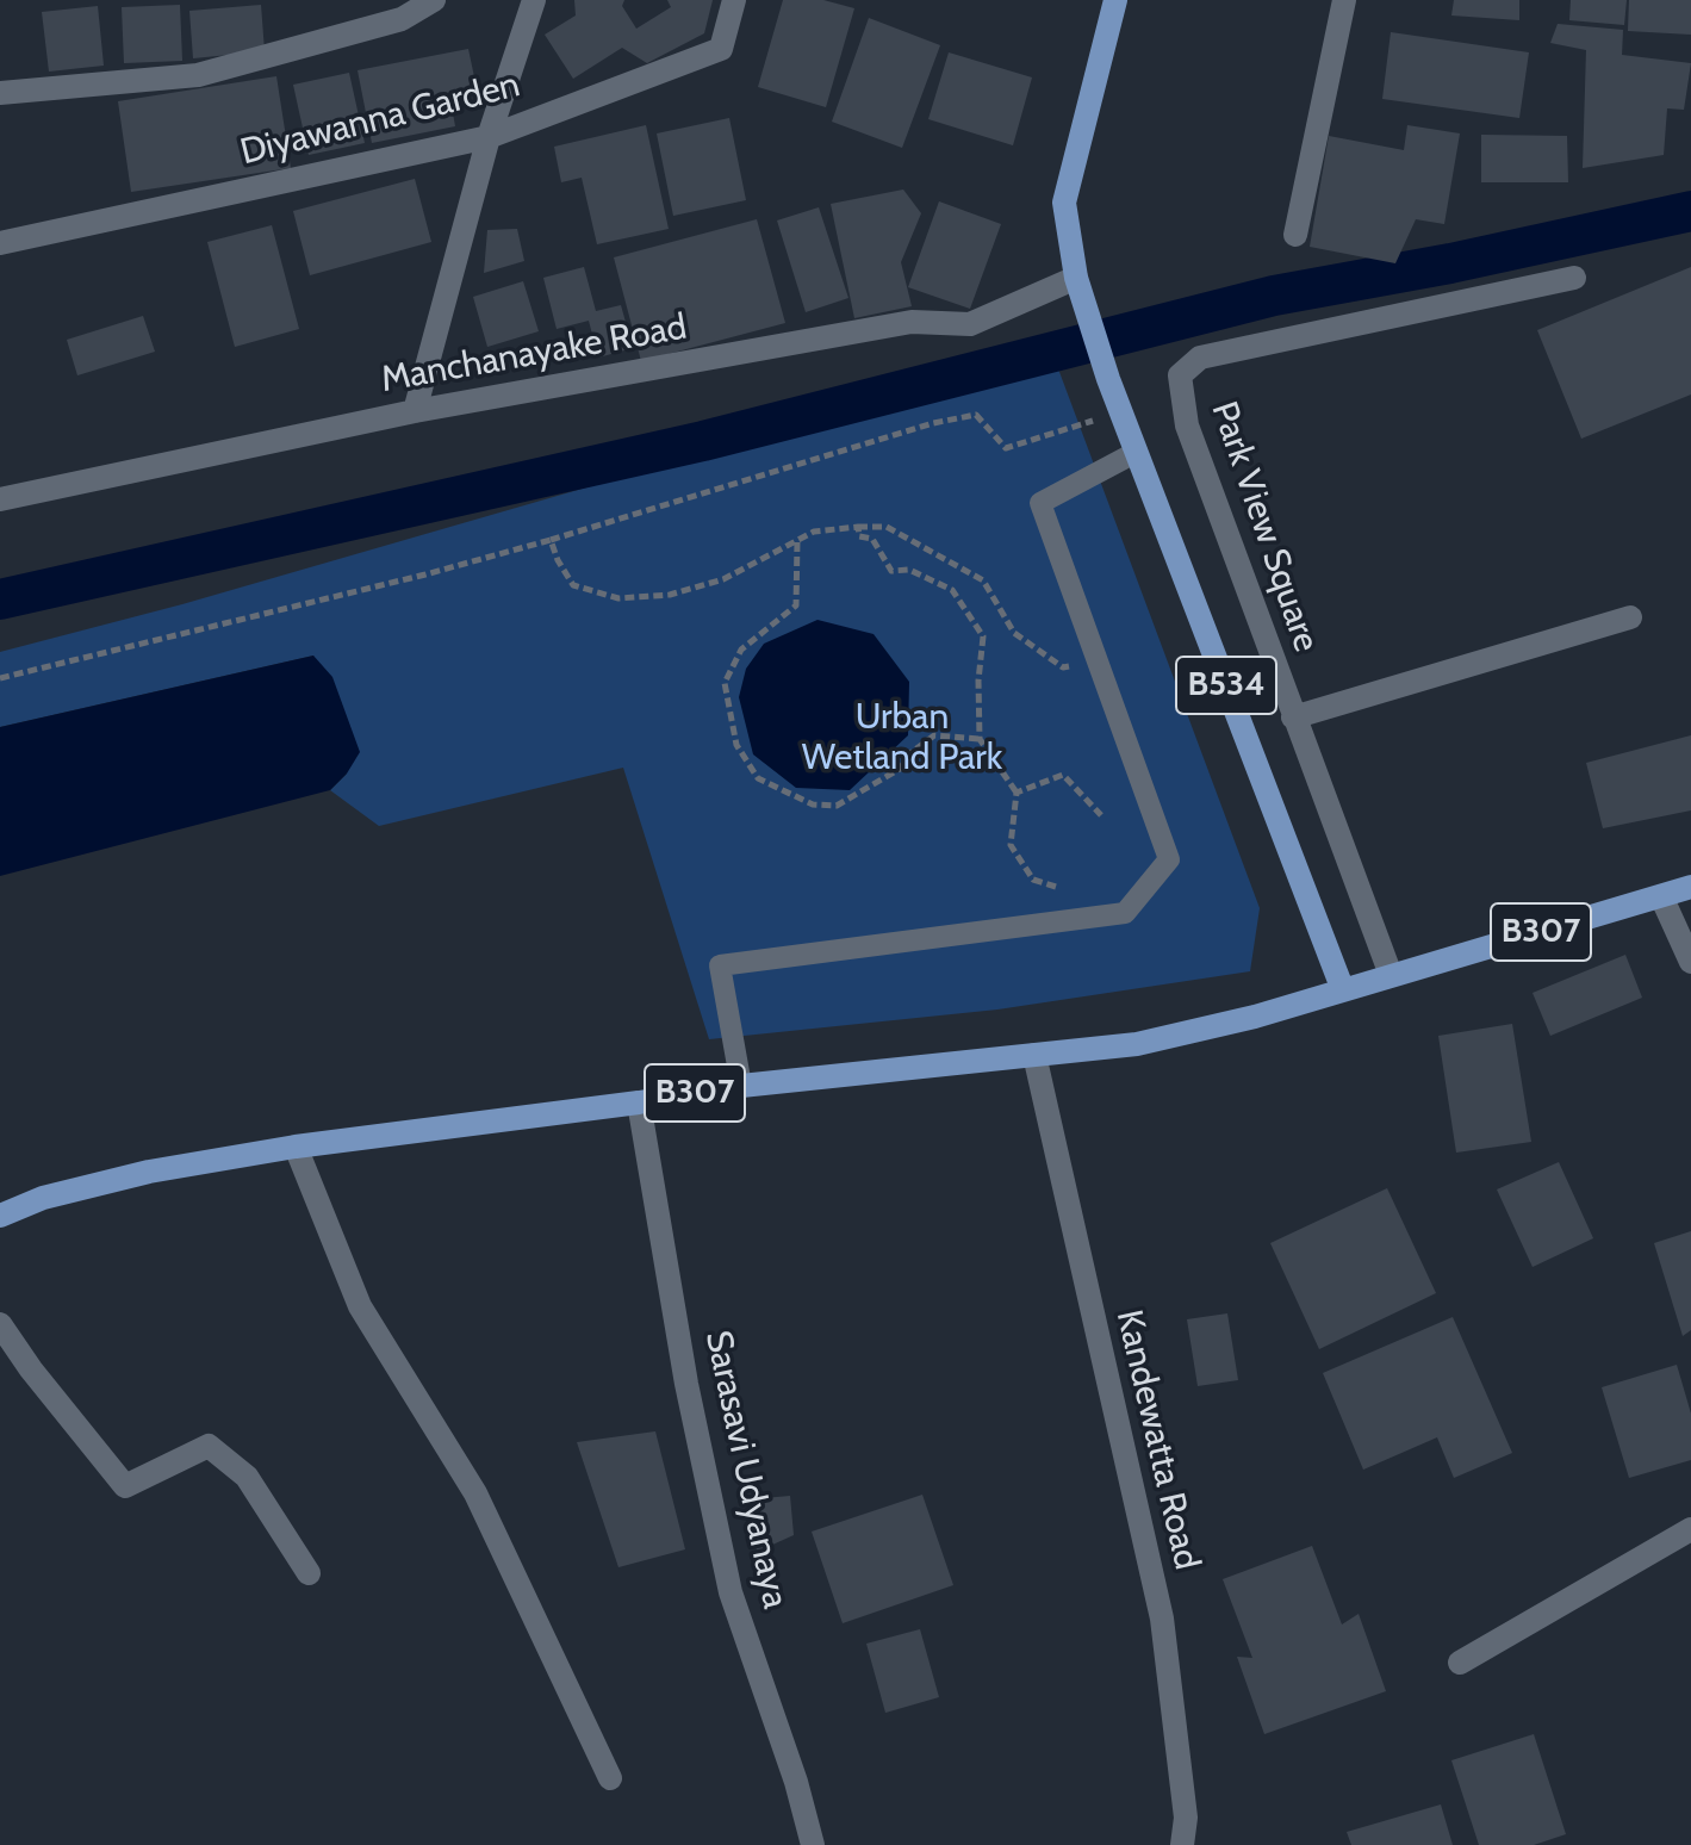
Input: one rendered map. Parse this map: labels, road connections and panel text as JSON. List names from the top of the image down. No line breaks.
{"streets":{"main road":["B534","B307"],"street":["Diyawanna Garden","Manchanayake Road","Park View Square","Kandewatta Road","Sarasavi Udyanaya"]},"crossings":[["Manchanayake Road","B534"],["Park View Square","B307"],["B534","B307"],["B307","Kandewatta Road"],["B307","Sarasavi Udyanaya"]],"parks":["Urban Wetland Park"]}
